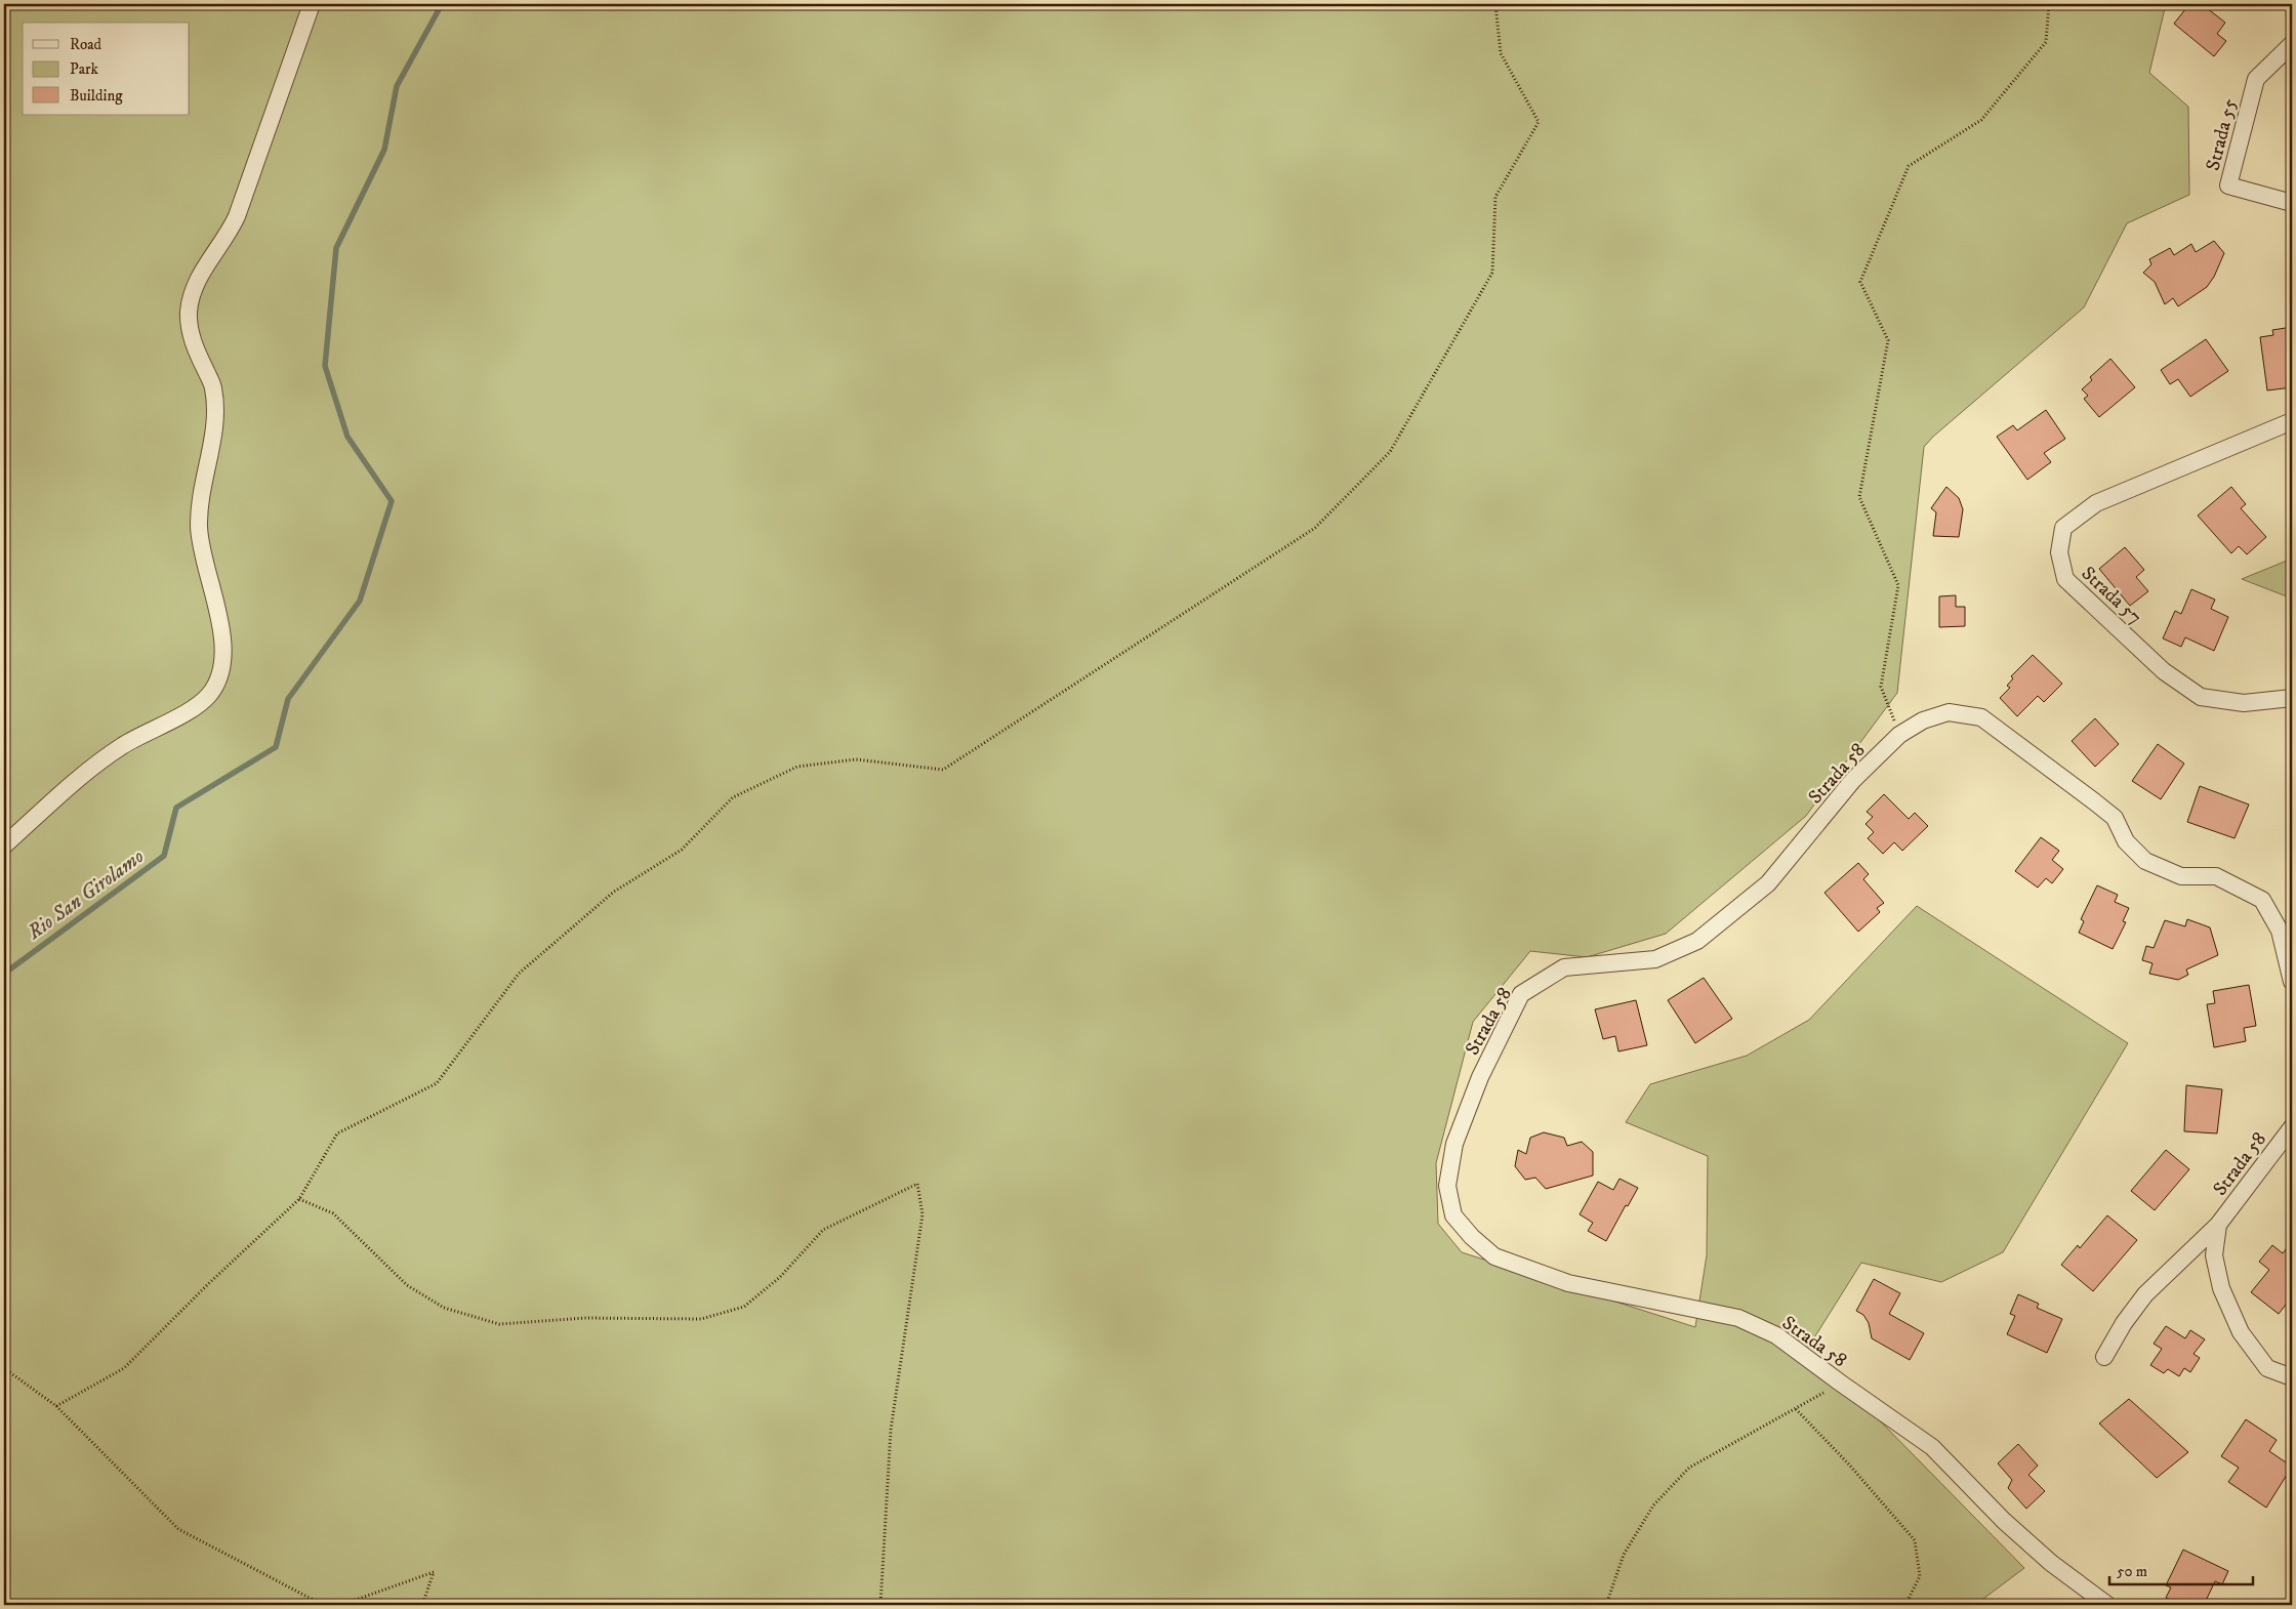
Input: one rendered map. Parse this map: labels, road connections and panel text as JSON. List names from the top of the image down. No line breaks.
{"streets":{"street":["Strada 55","Strada 57","Strada 58"]},"water":["Rio San Girolamo"],"legend":["Road","Park","Building"],"scale_bar":"50 m"}
